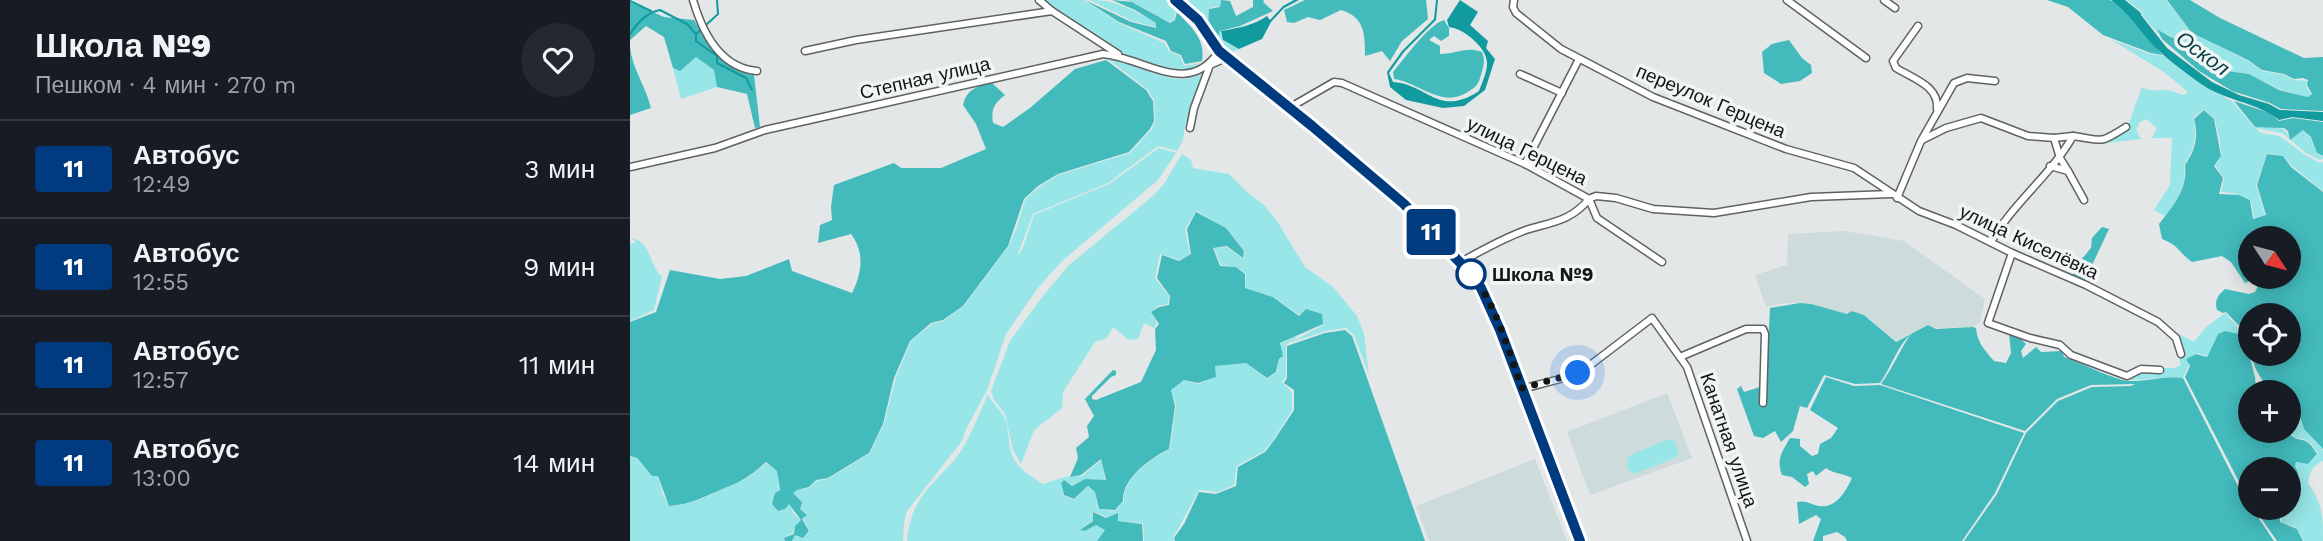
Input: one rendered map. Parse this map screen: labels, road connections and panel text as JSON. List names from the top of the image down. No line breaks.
{"streets":{"street":["Степная улица","переулок Герцена","улица Герцена","улица Киселёвка","Канатная улица"]},"crossings":[["переулок Герцена","улица Киселёвка"],["улица Герцена","улица Киселёвка"]],"water":["Оскол"],"places":["Школа №9"],"lines":["bus line 11"],"north":"bottom right","page":{"heading":["Школа №9","Пешком · 4 мин · 270 m"],"on_map":"11","list":[{"mark":"11","name":"Автобус","note":"12:49","value":"3 мин"},{"mark":"11","name":"Автобус","note":"12:55","value":"9 мин"},{"mark":"11","name":"Автобус","note":"12:57","value":"11 мин"},{"mark":"11","name":"Автобус","note":"13:00","value":"14 мин"}],"map_buttons":["+","−"]}}
